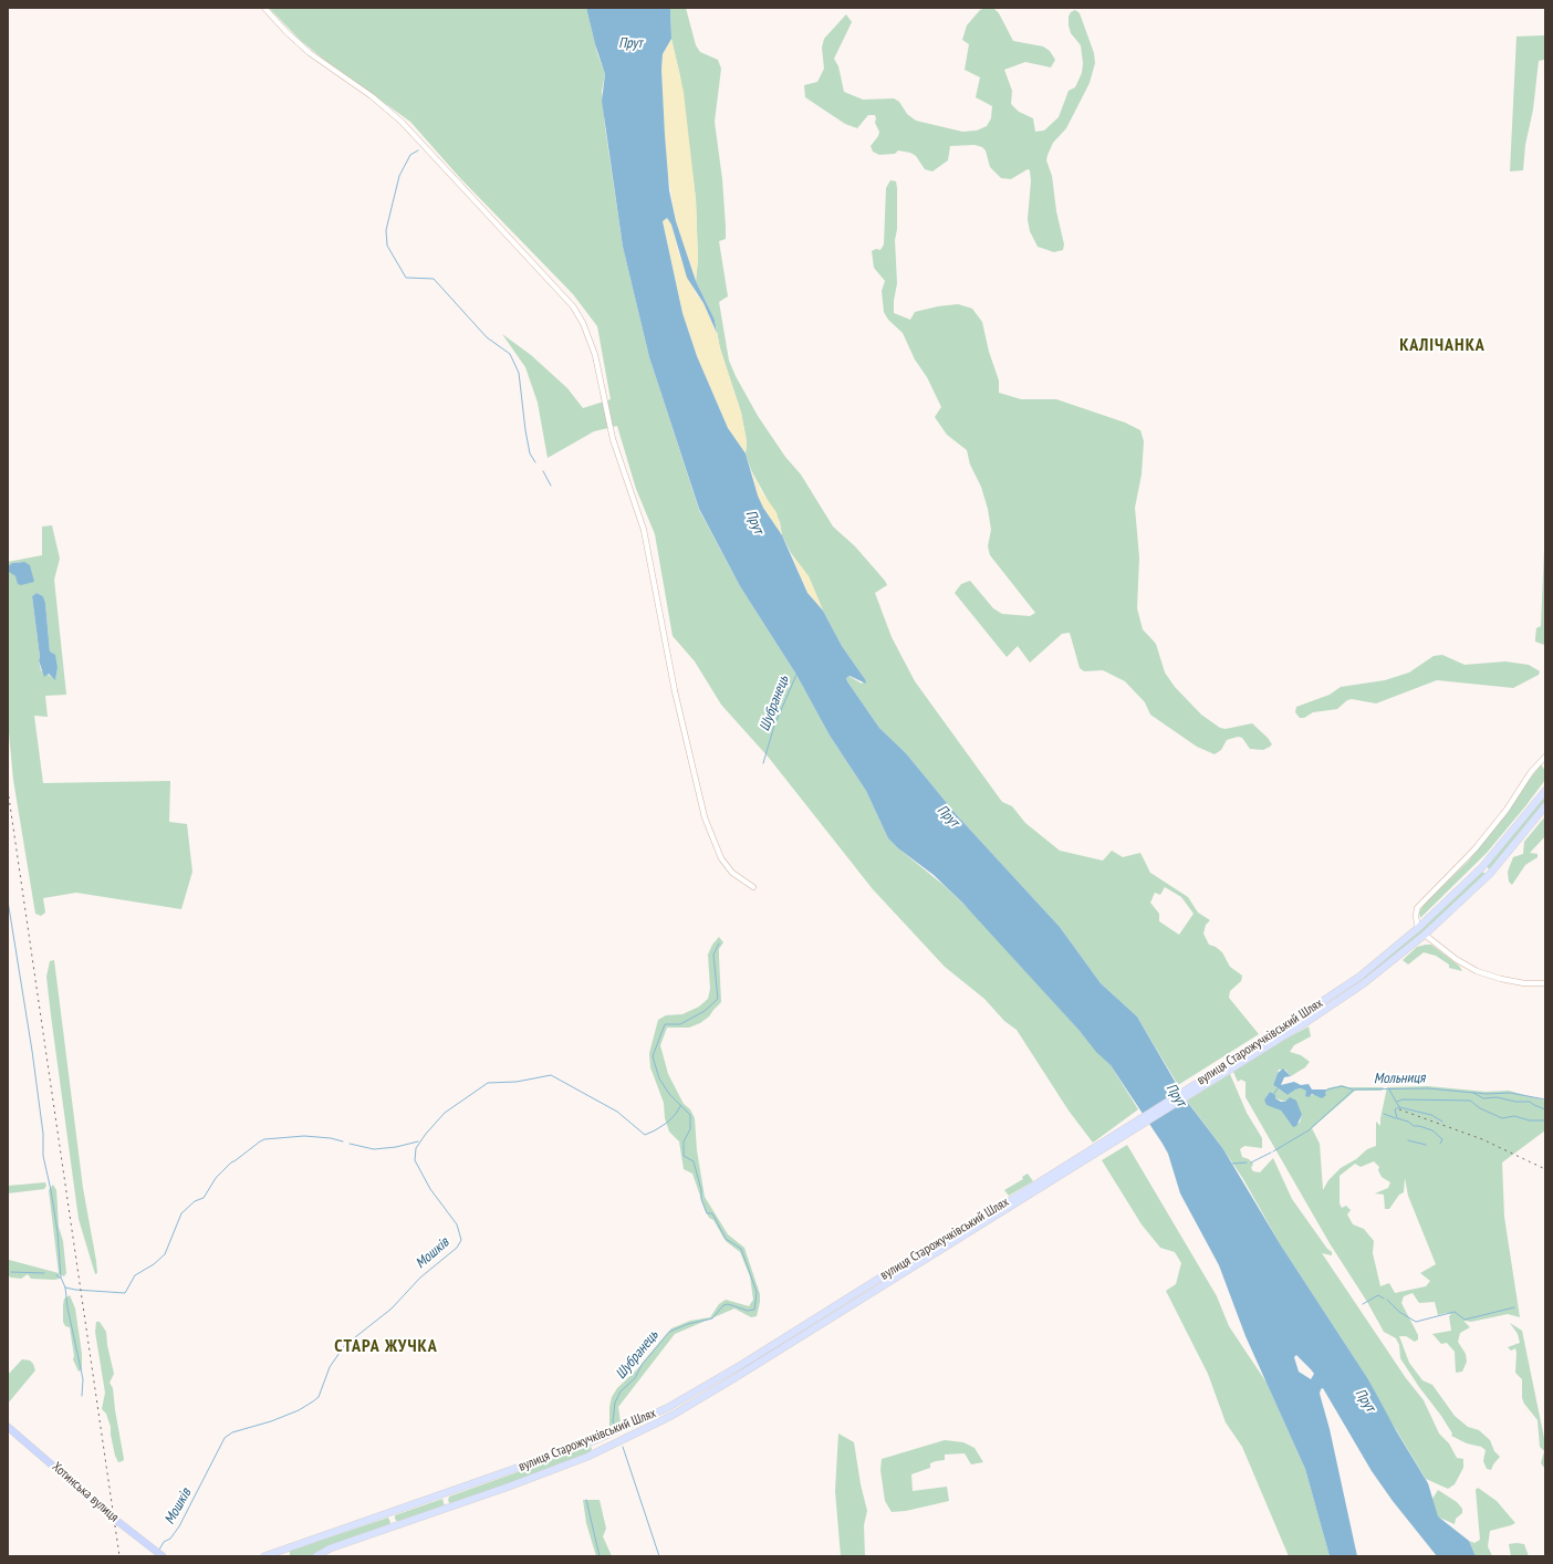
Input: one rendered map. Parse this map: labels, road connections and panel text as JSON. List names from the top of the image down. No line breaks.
{"streets":{"highway":["Хотинська вулиця"],"main road":["вулиця Старожучківський Шлях"]},"districts":["КАЛІЧАНКА","СТАРА ЖУЧКА"],"water":["Прут","Шубранець","Мольниця","Мошків"]}
